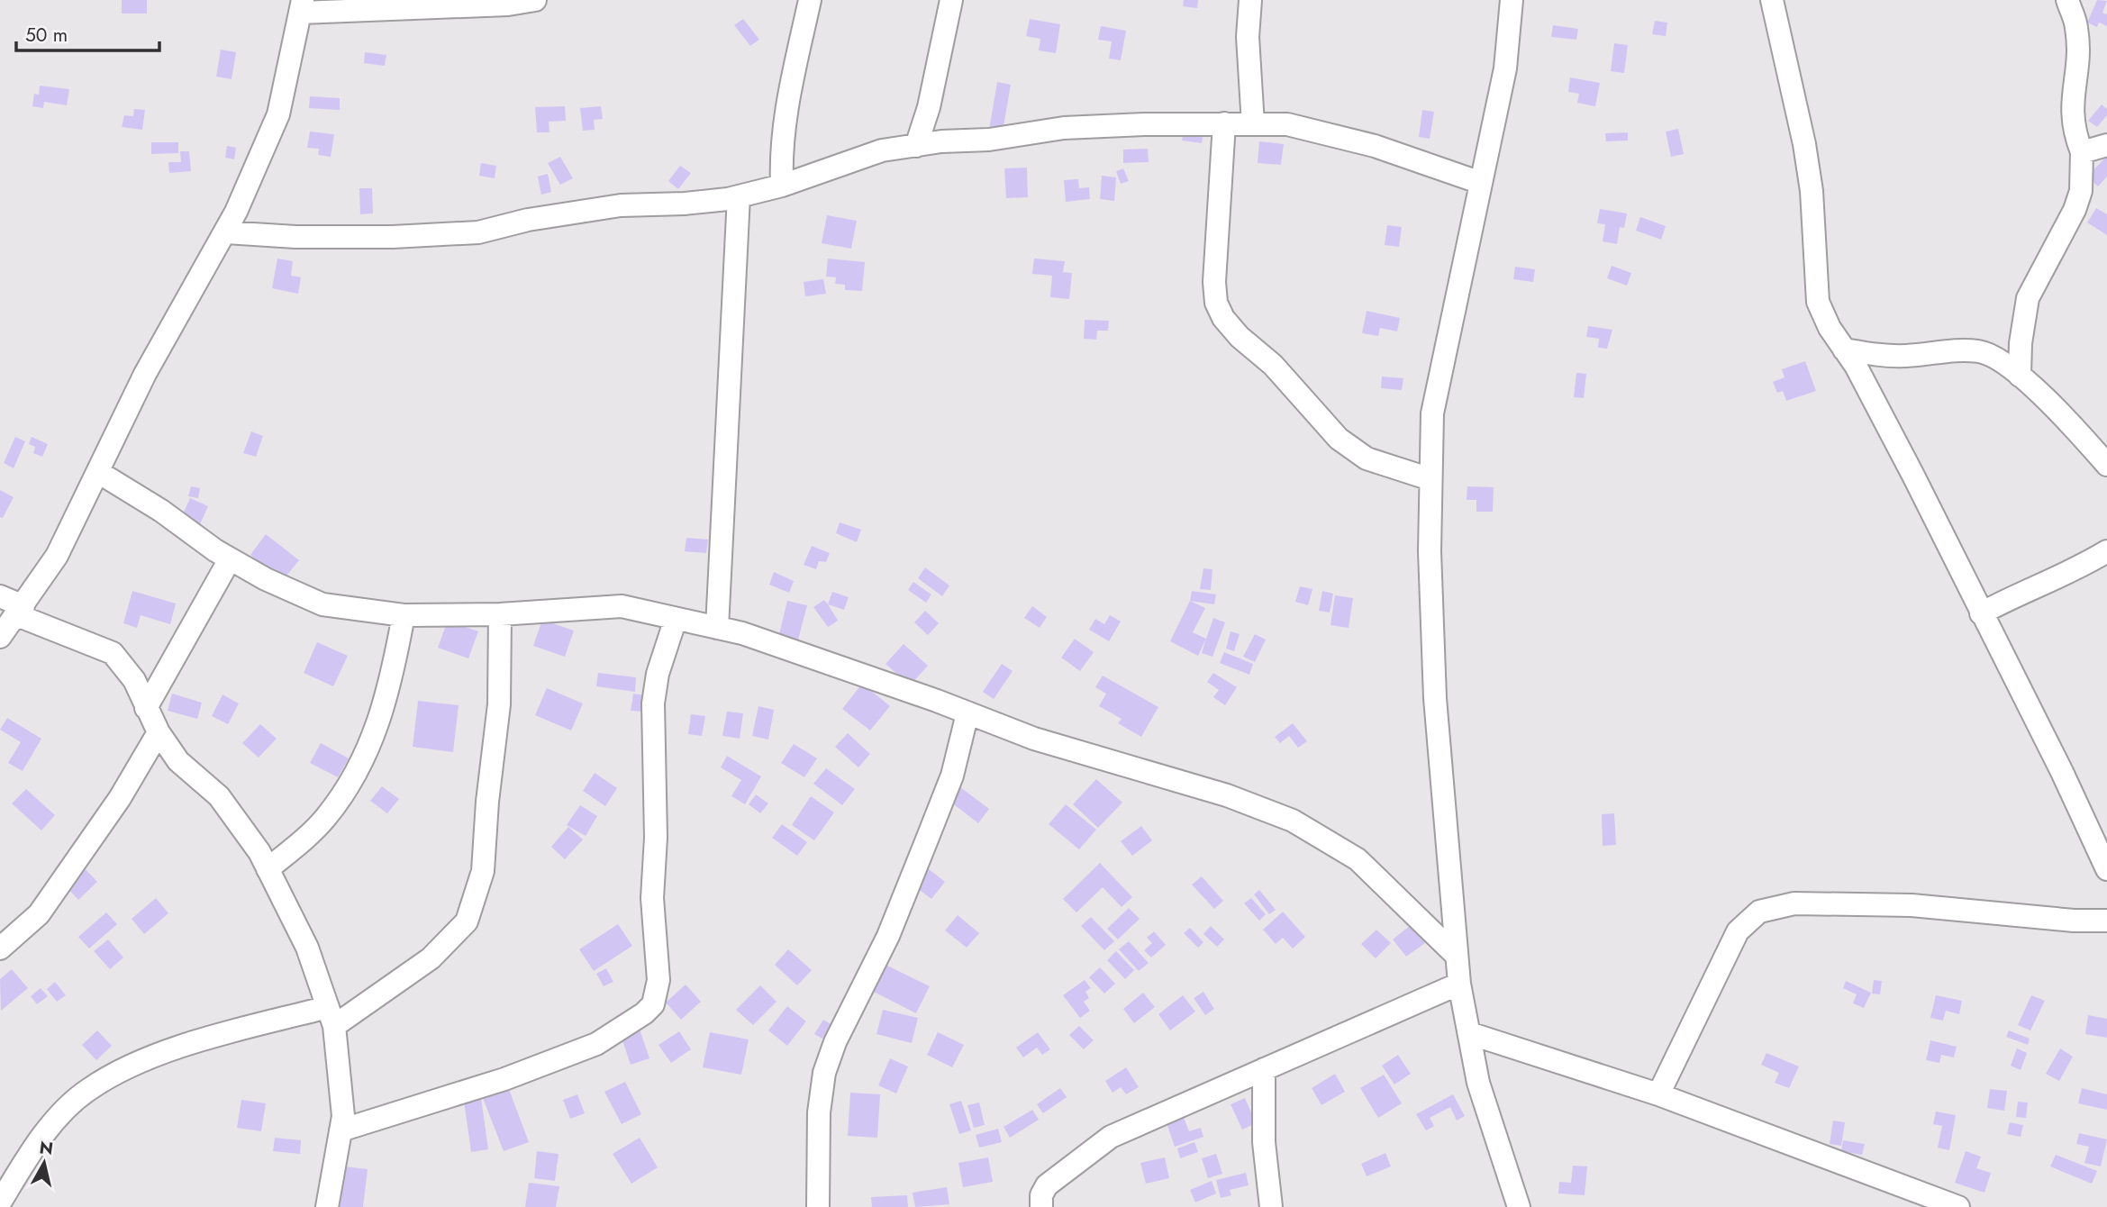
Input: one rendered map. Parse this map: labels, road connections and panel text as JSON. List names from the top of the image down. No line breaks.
{"scale_bar":"50 m","north":"top"}
